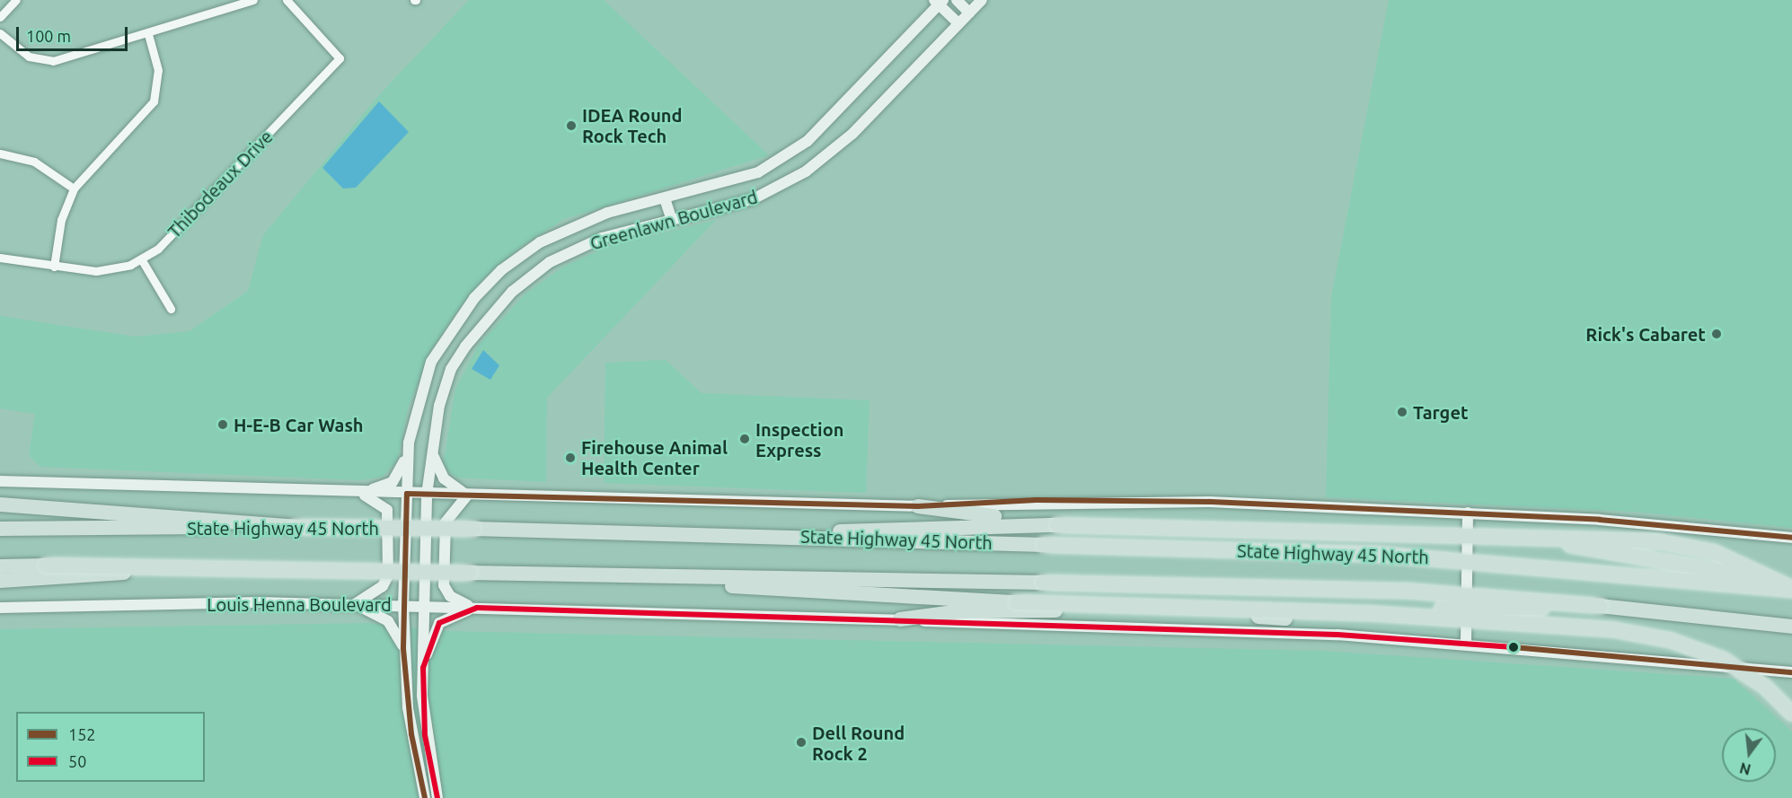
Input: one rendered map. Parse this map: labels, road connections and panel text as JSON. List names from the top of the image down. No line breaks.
{"streets":{"highway":["State Highway 45 North"],"main road":["Greenlawn Boulevard","Louis Henna Boulevard"],"street":["Thibodeaux Drive"]},"crossings":[["Greenlawn Boulevard","Louis Henna Boulevard"]],"places":["IDEA Round Rock Tech","Rick's Cabaret","Target","H-E-B Car Wash","Inspection Express","Firehouse Animal Health Center","Dell Round Rock 2"],"lines":["transit line 152","transit line 50"],"legend":["152","50"],"scale_bar":"100 m","north":"bottom"}
